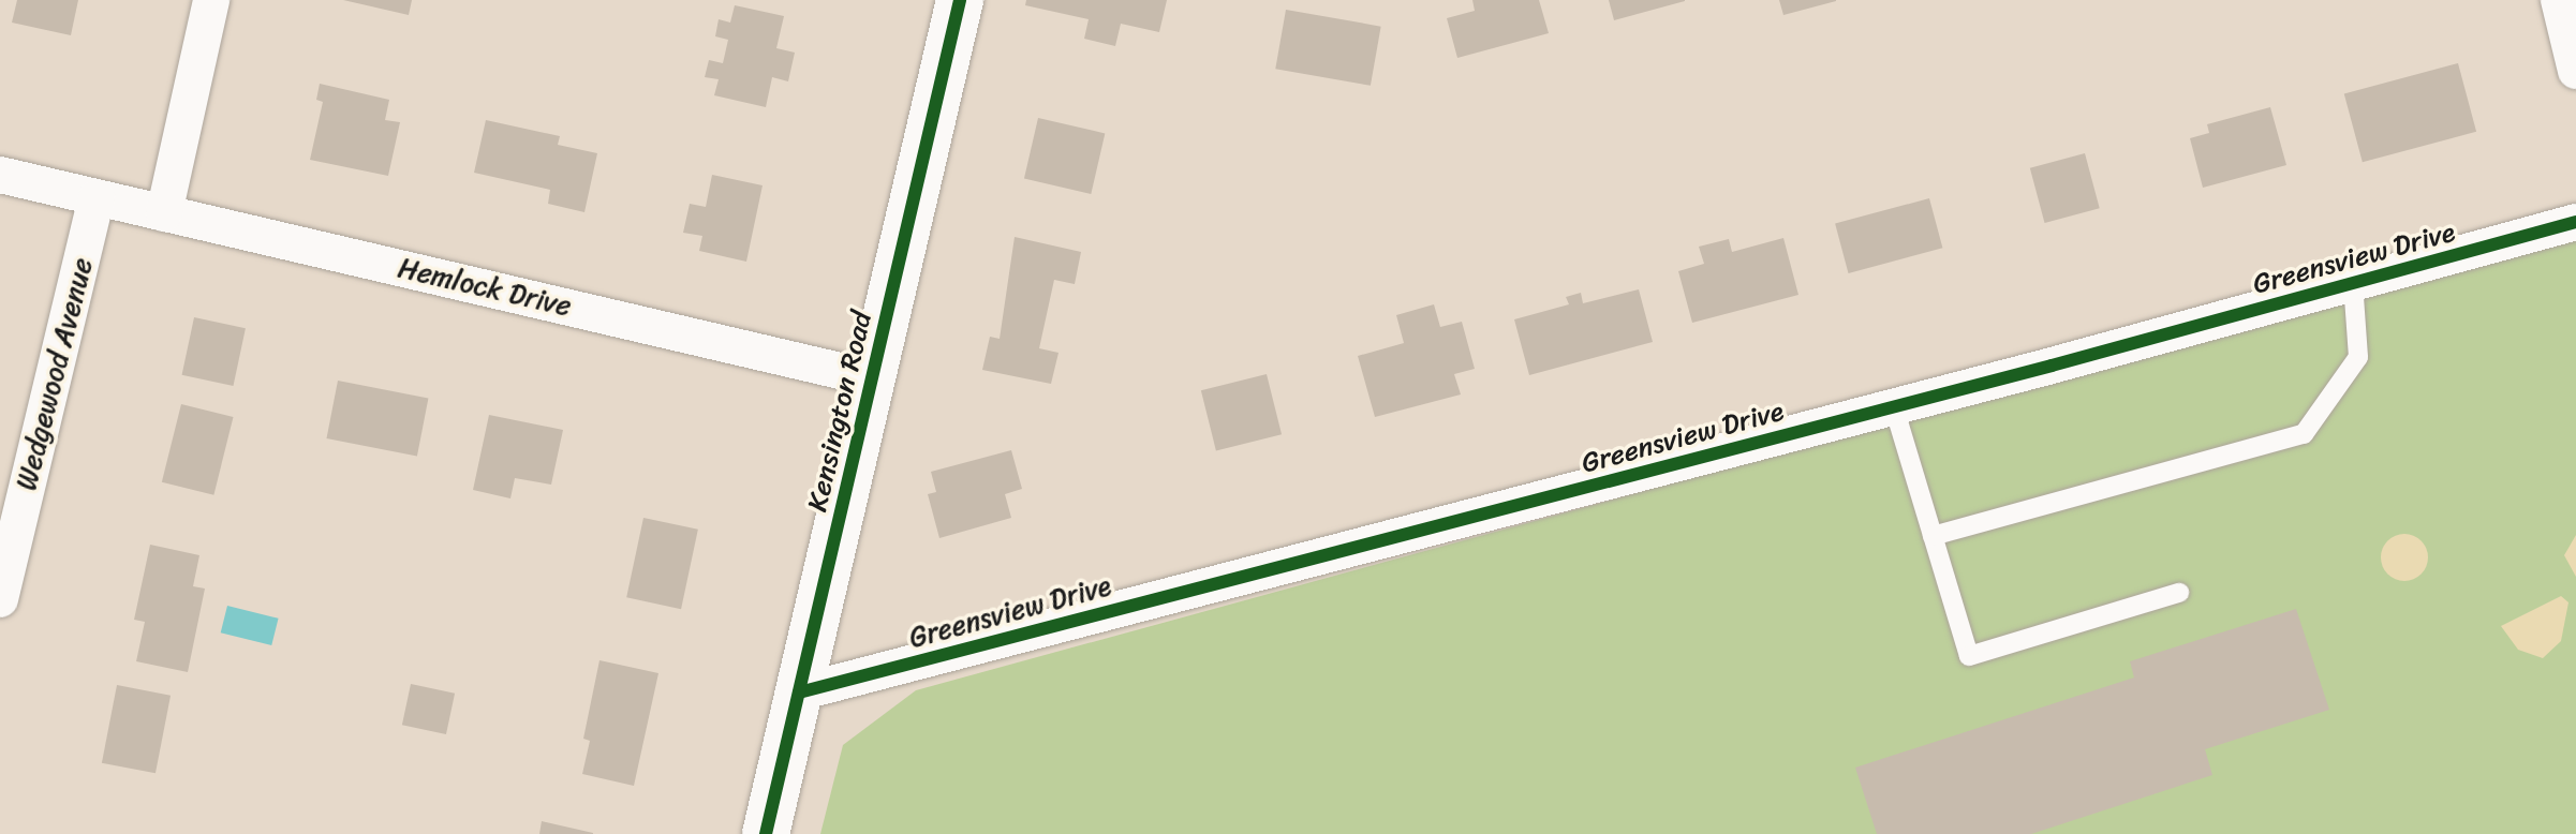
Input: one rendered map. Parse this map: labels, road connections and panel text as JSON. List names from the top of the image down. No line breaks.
{"streets":{"street":["Greensview Drive","Hemlock Drive","Wedgewood Avenue","Kensington Road"]},"crossings":[["Greensview Drive","Kensington Road"],["Hemlock Drive","Wedgewood Avenue"],["Hemlock Drive","Kensington Road"]]}
